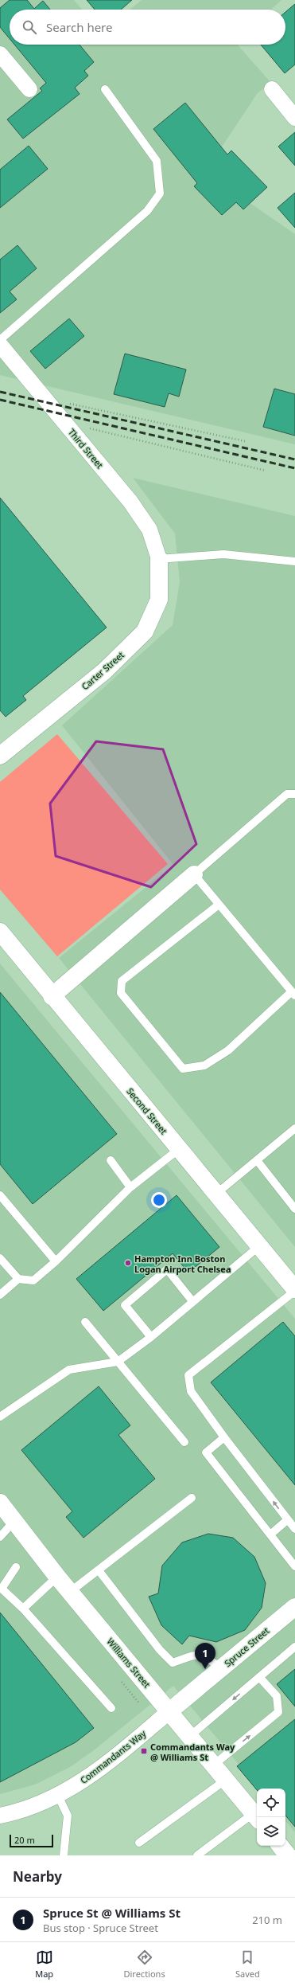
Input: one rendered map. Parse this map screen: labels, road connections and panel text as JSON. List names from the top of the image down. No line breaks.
{"streets":{"main road":["Carter Street","Second Street","Spruce Street","Williams Street"],"street":["Third Street","Commandants Way"]},"crossings":[["Third Street","Carter Street"],["Spruce Street","Williams Street"],["Spruce Street","Commandants Way"],["Williams Street","Commandants Way"]],"places":{"other":["Hampton Inn Boston Logan Airport Chelsea"],"transit":["Commandants Way @ Williams St"]},"scale_bar":"20 m","page":{"search":"Search here","pins":"1","scale":"20 m","heading":"Nearby","list":[{"mark":"1","name":"Spruce St @ Williams St","note":"Bus stop · Spruce Street","value":"210 m"}],"nav":["Map","Directions","Saved"]}}
